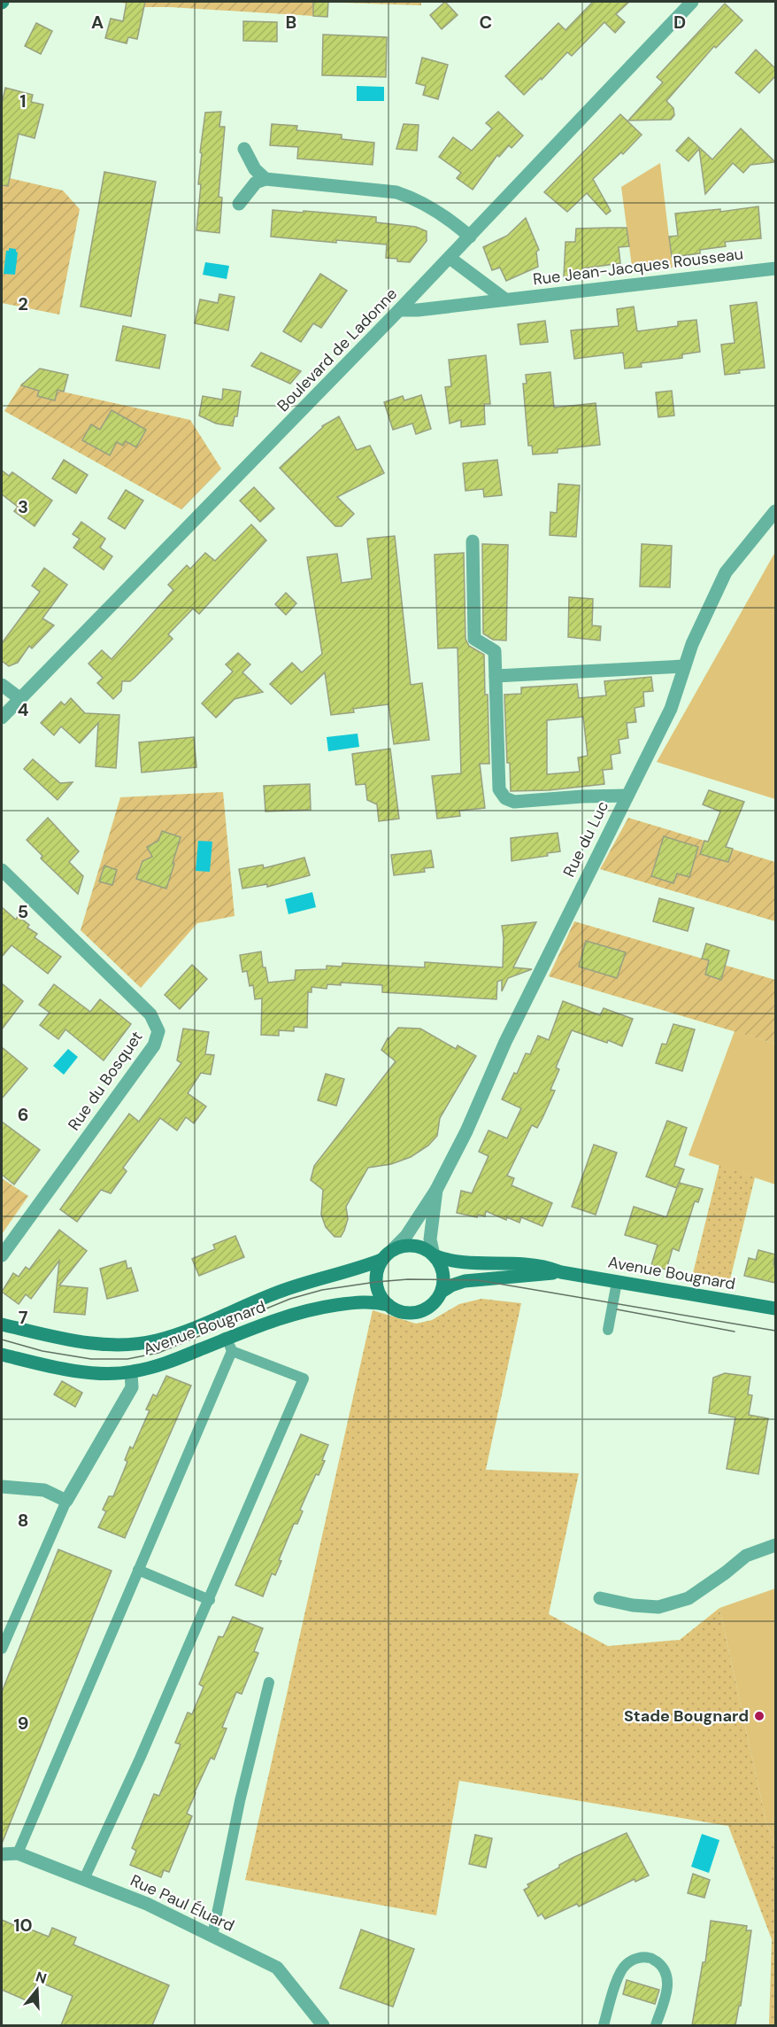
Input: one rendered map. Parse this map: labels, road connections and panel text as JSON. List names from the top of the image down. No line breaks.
{"streets":{"main road":["Avenue Bougnard"],"street":["Rue Jean-Jacques Rousseau","Boulevard de Ladonne","Rue du Luc","Rue du Bosquet","Rue Paul Éluard"]},"crossings":[["Rue Jean-Jacques Rousseau","Boulevard de Ladonne"],["Rue du Luc","Avenue Bougnard"]],"places":["Stade Bougnard"],"north":"top","grid":{"columns":["A","B","C","D"],"rows":["1","2","3","4","5","6","7","8","9","10"]}}
